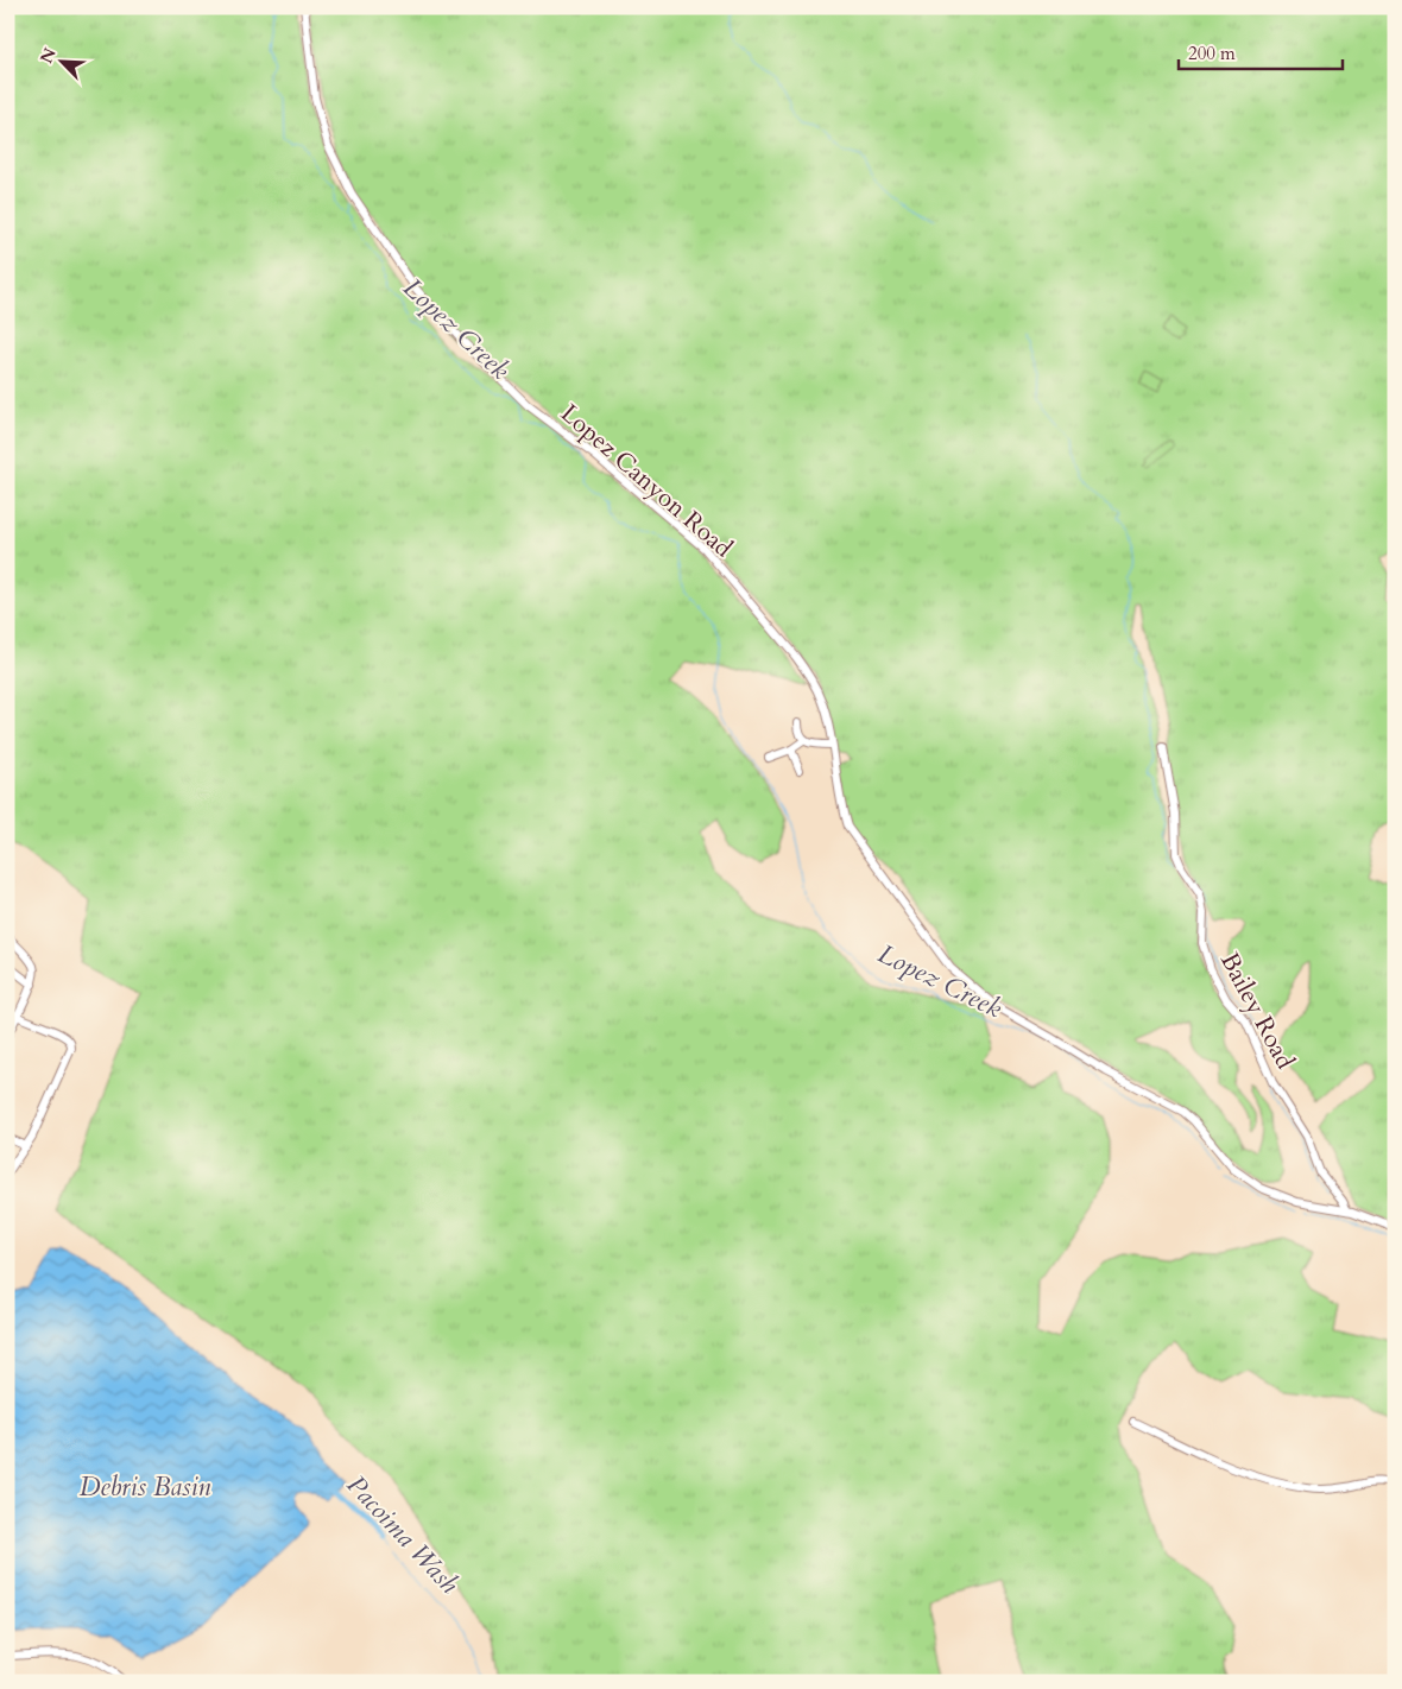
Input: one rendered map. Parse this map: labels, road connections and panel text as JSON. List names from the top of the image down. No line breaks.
{"streets":{"street":["Lopez Canyon Road","Bailey Road"]},"crossings":[["Lopez Canyon Road","Bailey Road"]],"water":["Lopez Creek","Debris Basin","Pacoima Wash"],"scale_bar":"200 m","north":"top left"}
